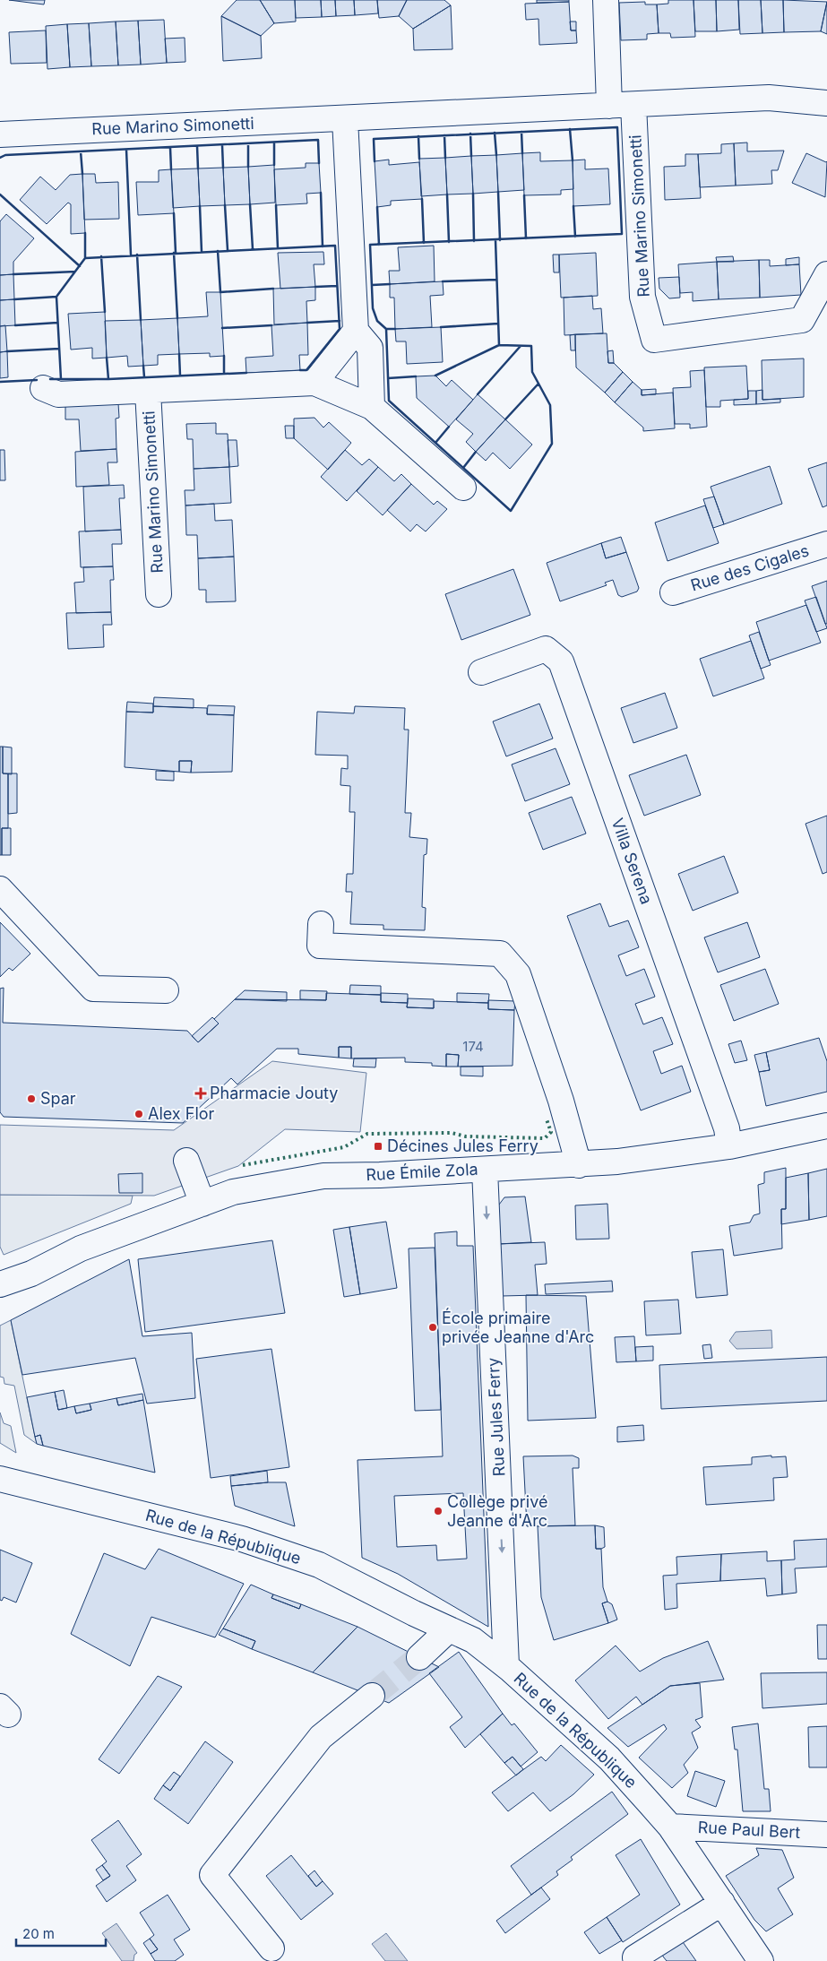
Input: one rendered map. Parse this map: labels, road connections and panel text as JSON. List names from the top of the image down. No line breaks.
{"streets":{"street":["Rue Marino Simonetti","Rue des Cigales","Villa Serena","Rue Émile Zola","Rue Jules Ferry","Rue de la République","Rue Paul Bert"]},"crossings":[["Villa Serena","Rue Émile Zola"],["Rue Émile Zola","Rue Jules Ferry"],["Rue Jules Ferry","Rue de la République"],["Rue de la République","Rue Paul Bert"]],"one_way":["Rue Jules Ferry"],"places":{"health":["Pharmacie Jouty"],"other":["Spar","Alex Flor","École primaire privée Jeanne d'Arc","Collège privé Jeanne d'Arc"],"transit":["Décines Jules Ferry"]},"house_numbers":["174"],"scale_bar":"20 m"}
